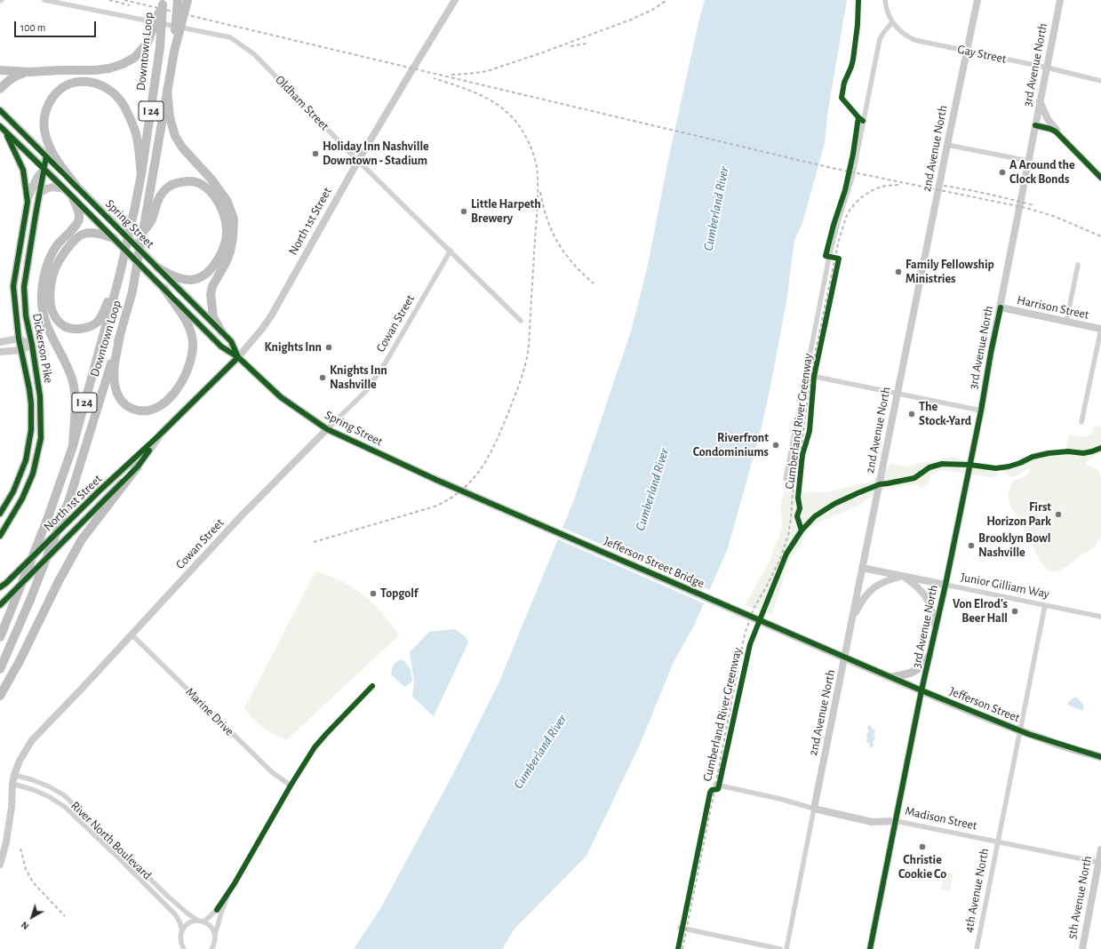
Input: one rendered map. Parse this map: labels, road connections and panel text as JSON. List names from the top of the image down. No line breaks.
{"streets":{"highway":["Downtown Loop","I 24"],"main road":["North 1st Street","Spring Street","Dickerson Pike","Jefferson Street Bridge","Jefferson Street"],"street":["Gay Street","3rd Avenue North","Oldham Street","2nd Avenue North","Harrison Street","Cowan Street","Junior Gilliam Way","Marine Drive","Madison Street","River North Boulevard","4th Avenue North","5th Avenue North"],"cycle path":["Cumberland River Greenway"]},"crossings":[["Gay Street","3rd Avenue North"],["Gay Street","2nd Avenue North"],["3rd Avenue North","Harrison Street"],["3rd Avenue North","Junior Gilliam Way"],["3rd Avenue North","Jefferson Street"],["3rd Avenue North","Madison Street"],["Oldham Street","North 1st Street"],["Oldham Street","Cowan Street"],["2nd Avenue North","Junior Gilliam Way"],["2nd Avenue North","Madison Street"],["North 1st Street","Spring Street"],["Spring Street","Cowan Street"],["Spring Street","Dickerson Pike"],["Spring Street","Jefferson Street Bridge"],["Cowan Street","Marine Drive"],["Cowan Street","River North Boulevard"],["Jefferson Street Bridge","Jefferson Street"],["Junior Gilliam Way","4th Avenue North"],["Jefferson Street","4th Avenue North"],["Madison Street","4th Avenue North"],["Madison Street","5th Avenue North"]],"water":["Cumberland River"],"places":["Holiday Inn Nashville Downtown - Stadium","A Around the Clock Bonds","Little Harpeth Brewery","Family Fellowship Ministries","Knights Inn","Knights Inn Nashville","The Stock-Yard","Riverfront Condominiums","First Horizon Park","Brooklyn Bowl Nashville","Topgolf","Von Elrod's Beer Hall","Christie Cookie Co"],"scale_bar":"100 m","north":"bottom left"}
